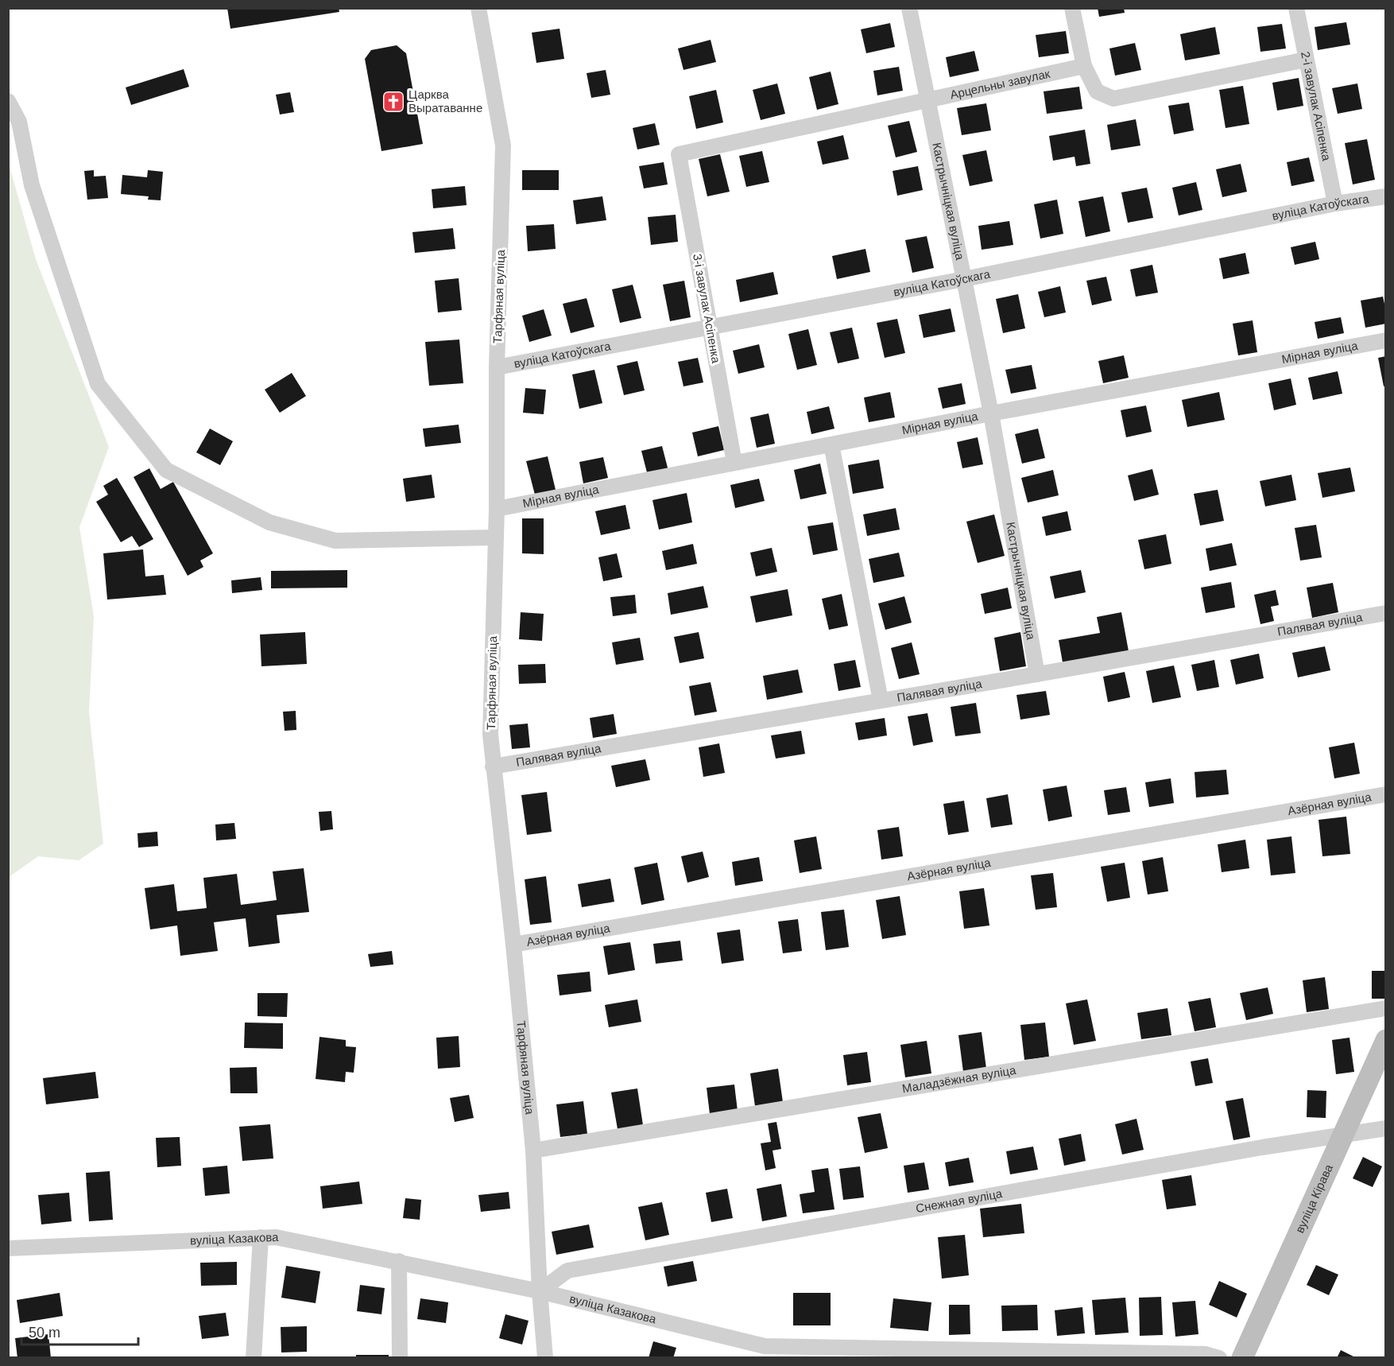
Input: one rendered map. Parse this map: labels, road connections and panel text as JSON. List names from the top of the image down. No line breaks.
{"streets":{"main road":["вуліца Кірава"],"street":["Арцельны завулак","2-і завулак Асіпенка","Кастрычніцкая вуліца","вуліца Катоўскага","Тарфяная вуліца","3-і завулак Асіпенка","Мірная вуліца","Палявая вуліца","Азёрная вуліца","Маладзёжная вуліца","Снежная вуліца","вуліца Казакова"]},"crossings":[["Арцельны завулак","Кастрычніцкая вуліца"],["Арцельны завулак","3-і завулак Асіпенка"],["2-і завулак Асіпенка","вуліца Катоўскага"],["Кастрычніцкая вуліца","вуліца Катоўскага"],["Кастрычніцкая вуліца","Мірная вуліца"],["Кастрычніцкая вуліца","Палявая вуліца"],["вуліца Катоўскага","Тарфяная вуліца"],["вуліца Катоўскага","3-і завулак Асіпенка"],["Тарфяная вуліца","Мірная вуліца"],["Тарфяная вуліца","Палявая вуліца"],["Тарфяная вуліца","Азёрная вуліца"],["Тарфяная вуліца","Маладзёжная вуліца"],["Тарфяная вуліца","Снежная вуліца"],["Тарфяная вуліца","вуліца Казакова"],["3-і завулак Асіпенка","Мірная вуліца"],["вуліца Кірава","Снежная вуліца"],["Снежная вуліца","вуліца Казакова"]],"places":{"church":["Царква Выратаванне"]},"scale_bar":"50 m"}
